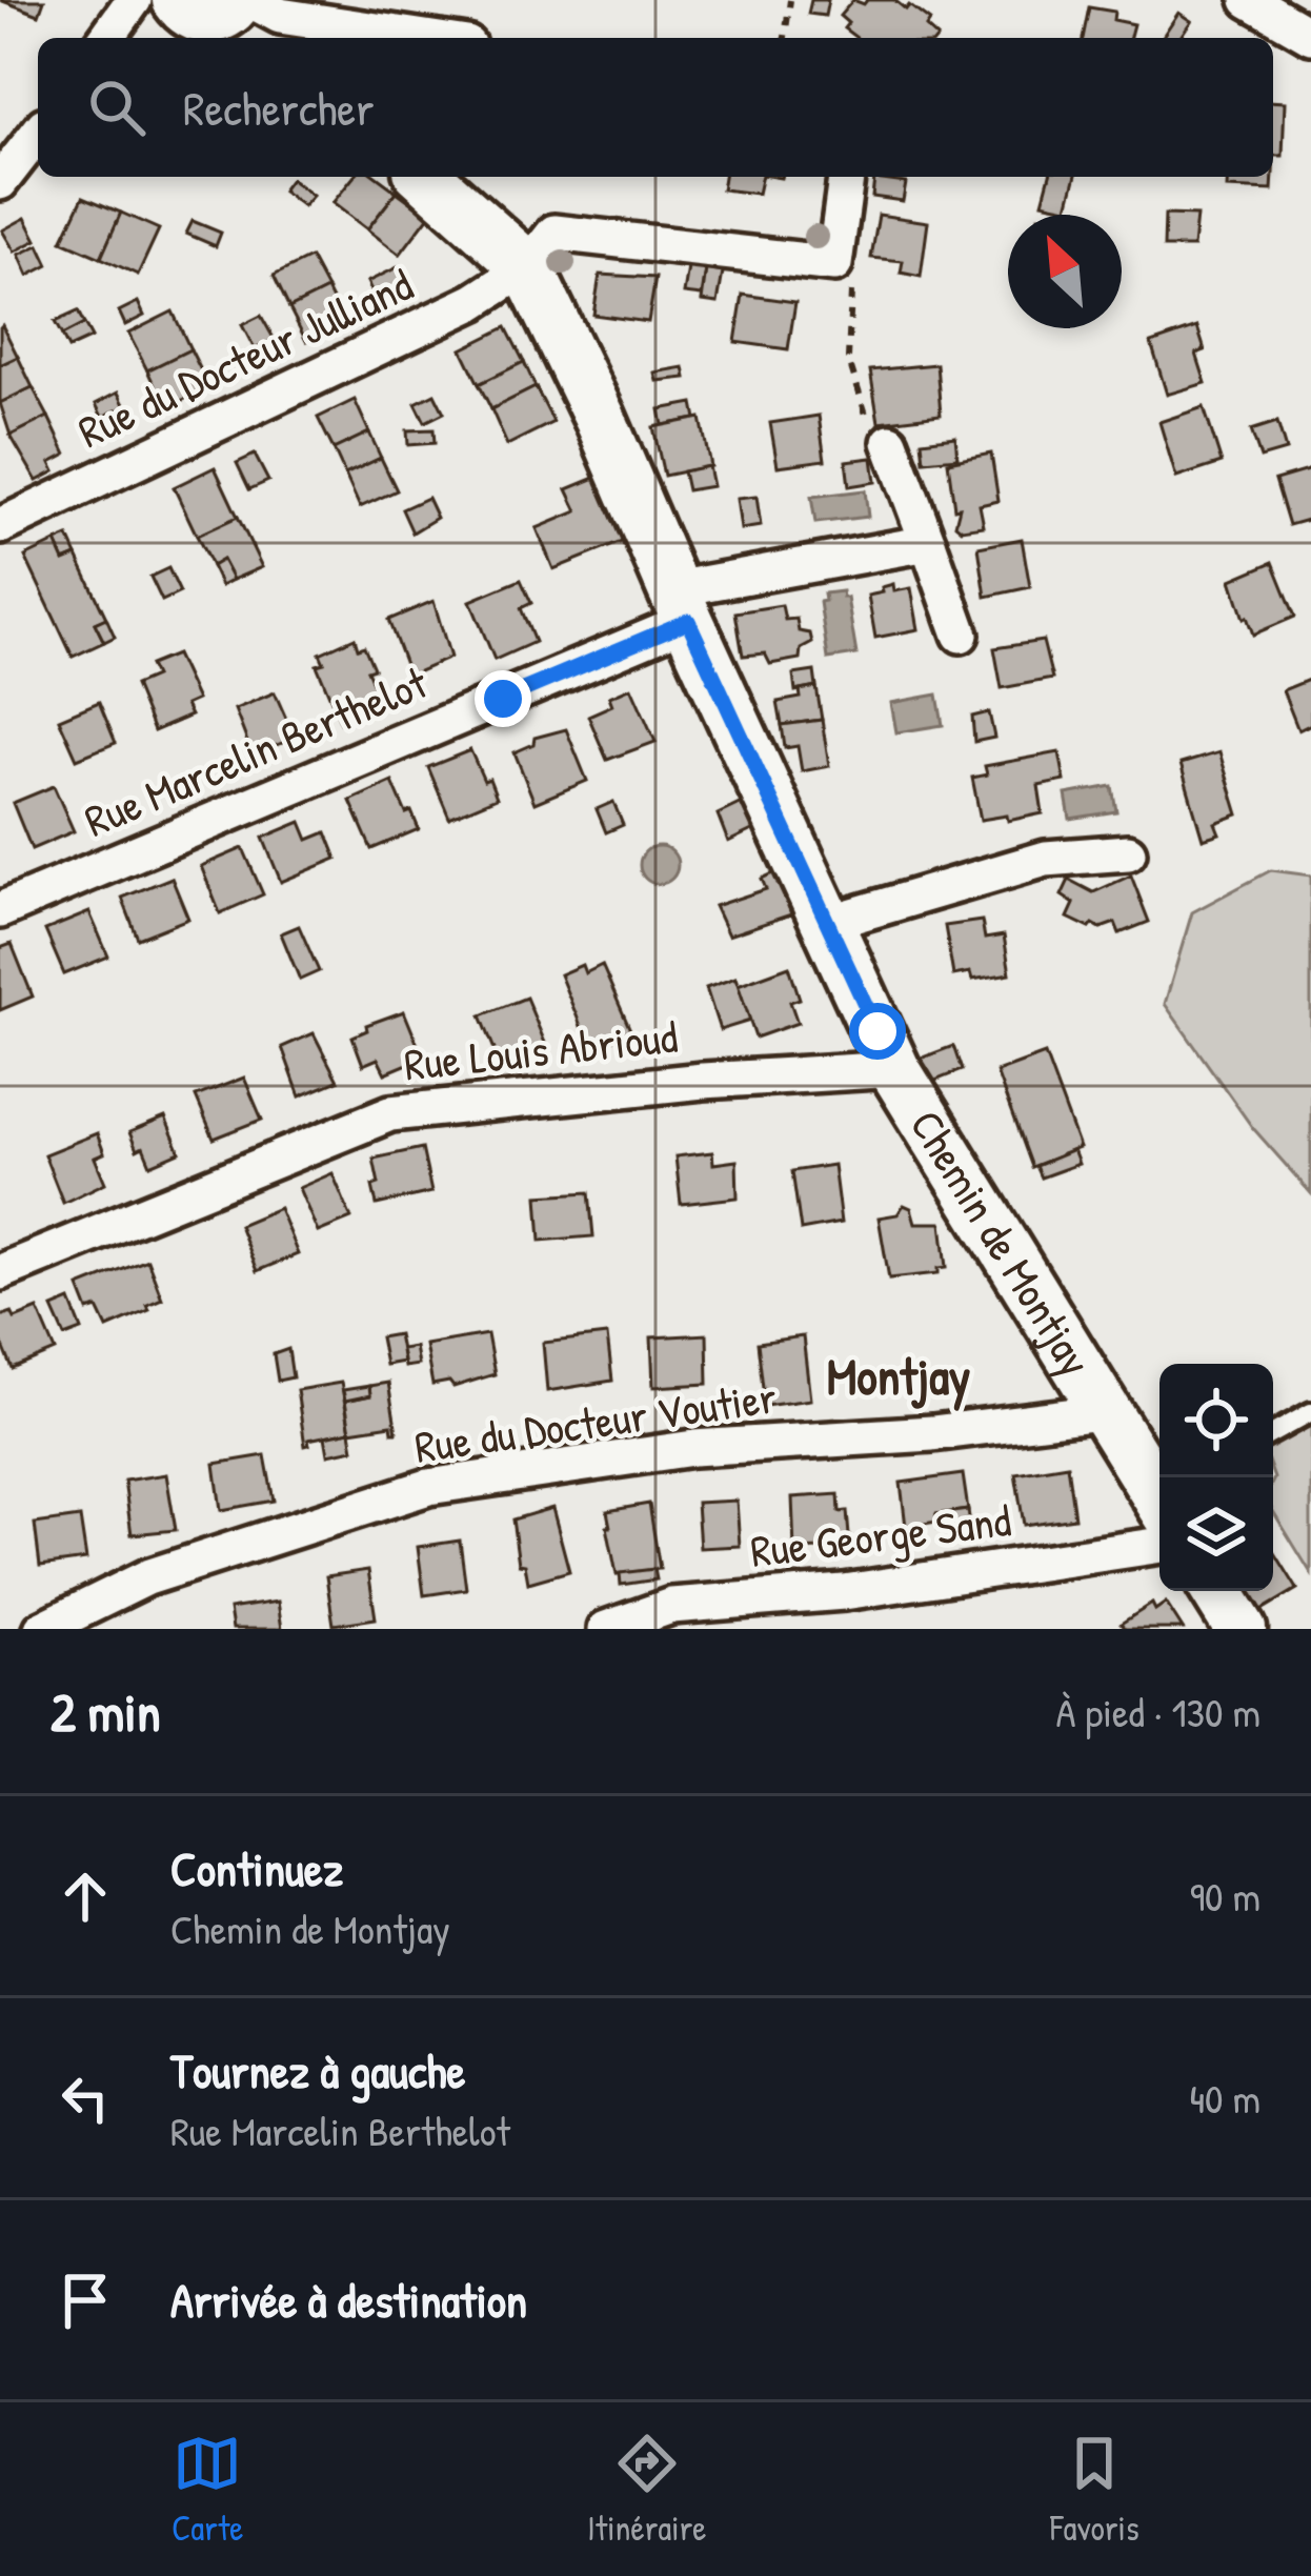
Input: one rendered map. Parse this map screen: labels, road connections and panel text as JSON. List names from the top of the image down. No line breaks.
{"streets":{"street":["Rue du Docteur Julliand","Rue Marcelin Berthelot","Rue Louis Abrioud","Chemin de Montjay","Rue du Docteur Voutier","Rue George Sand"]},"crossings":[["Rue du Docteur Julliand","Chemin de Montjay"],["Rue Marcelin Berthelot","Chemin de Montjay"],["Rue Louis Abrioud","Chemin de Montjay"],["Chemin de Montjay","Rue du Docteur Voutier"]],"districts":["Montjay"],"north":"top left","page":{"search":"Rechercher","heading":["2 min","À pied · 130 m"],"list":[["Continuez","Chemin de Montjay","90 m"],["Tournez à gauche","Rue Marcelin Berthelot","40 m"],"Arrivée à destination"],"nav":["Carte","Itinéraire","Favoris"]}}
